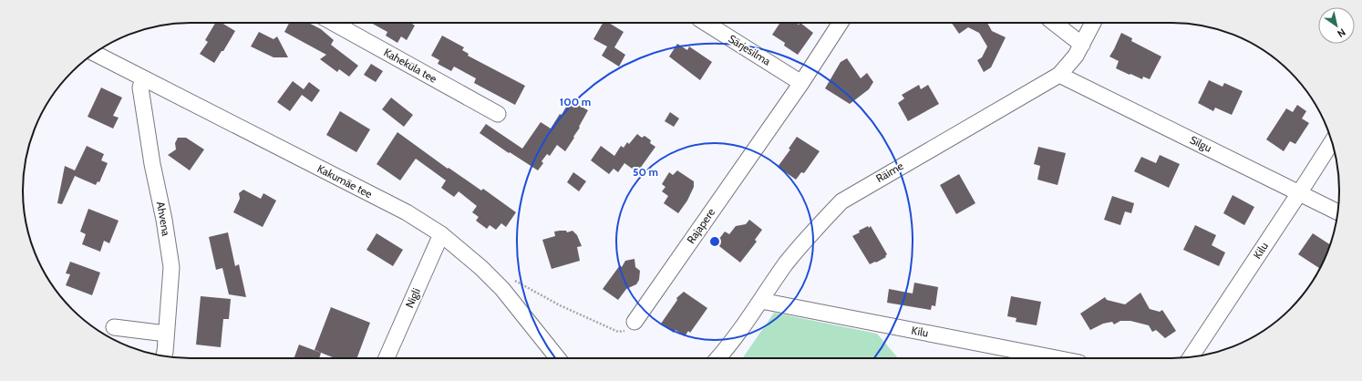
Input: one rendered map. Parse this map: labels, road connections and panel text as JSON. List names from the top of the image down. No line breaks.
{"streets":{"street":["Särjesilma","Kaheküla tee","Silgu","Räime","Kakumäe tee","Ahvena","Rajapere","Kilu","Nigli"]},"crossings":[["Särjesilma","Rajapere"],["Silgu","Räime"],["Silgu","Kilu"],["Räime","Kilu"],["Kakumäe tee","Ahvena"],["Kakumäe tee","Nigli"]],"north":"bottom right","rings":["100 m","50 m"]}
